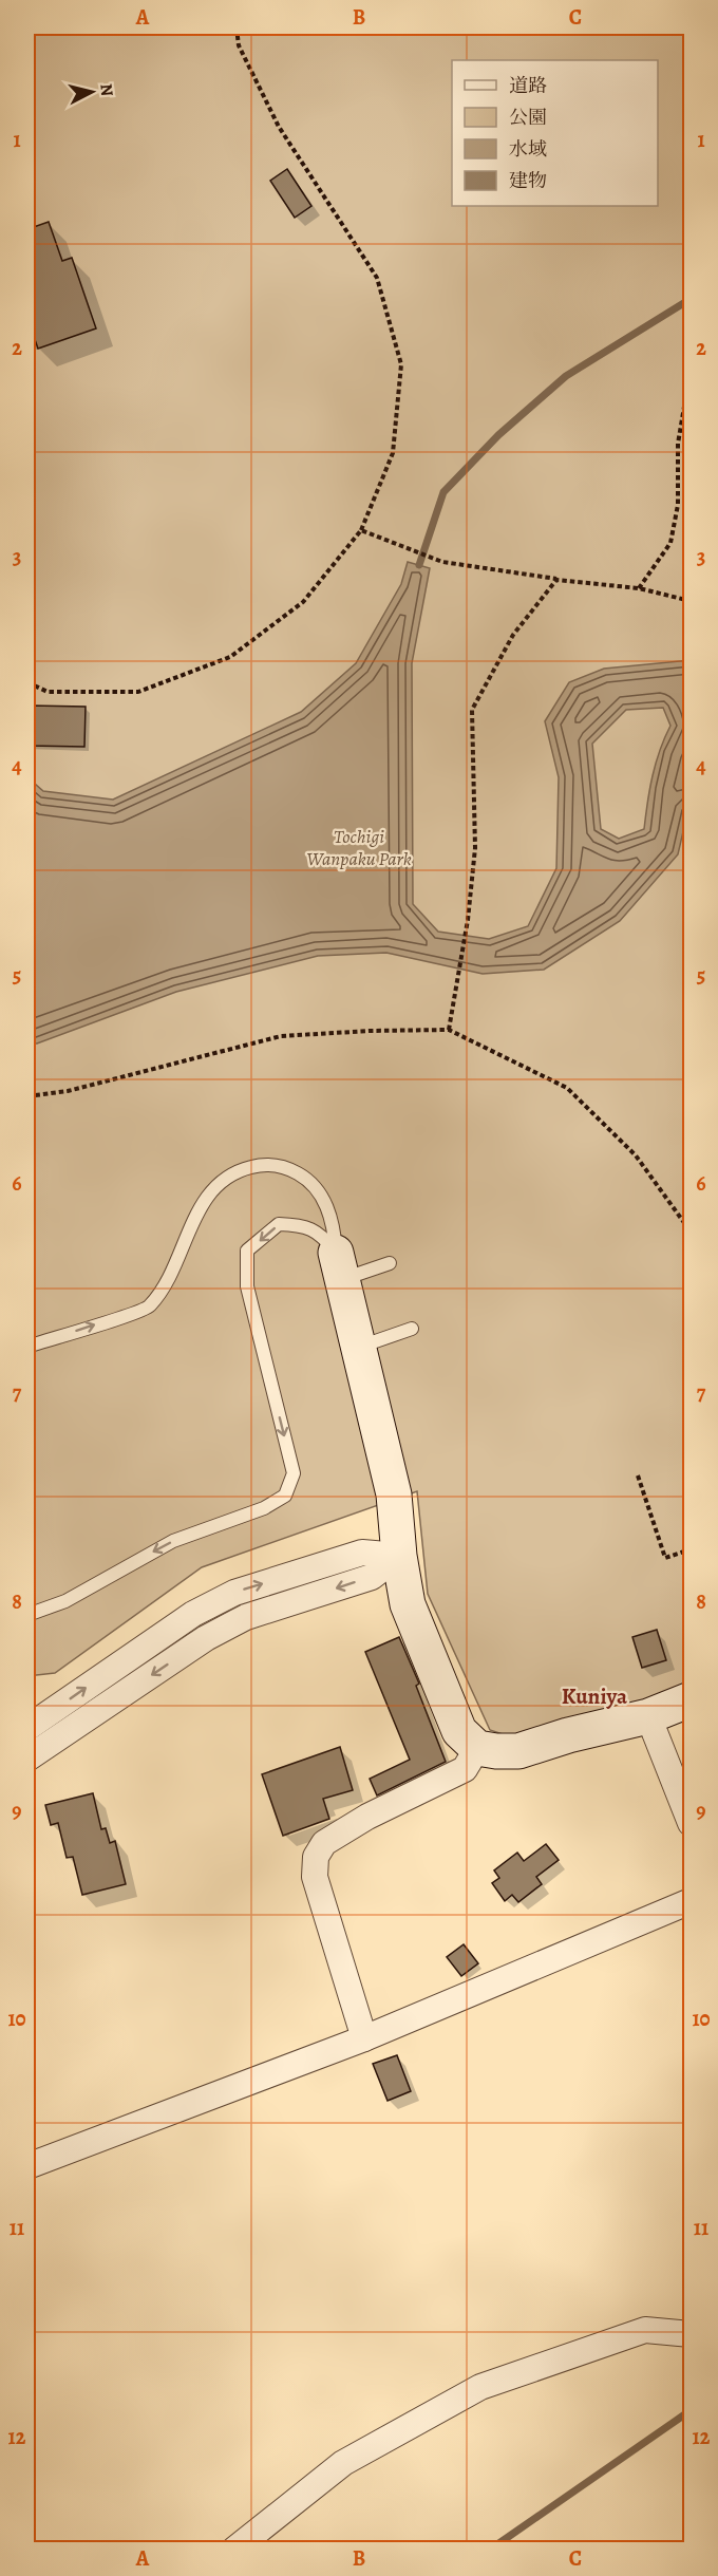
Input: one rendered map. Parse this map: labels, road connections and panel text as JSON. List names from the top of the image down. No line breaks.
{"districts":["Kuniya"],"parks":["Tochigi Wanpaku Park"],"legend":["道路","公園","水域","建物"],"north":"right","grid":{"columns":["A","B","C"],"rows":["1","2","3","4","5","6","7","8","9","10","11","12"]}}
